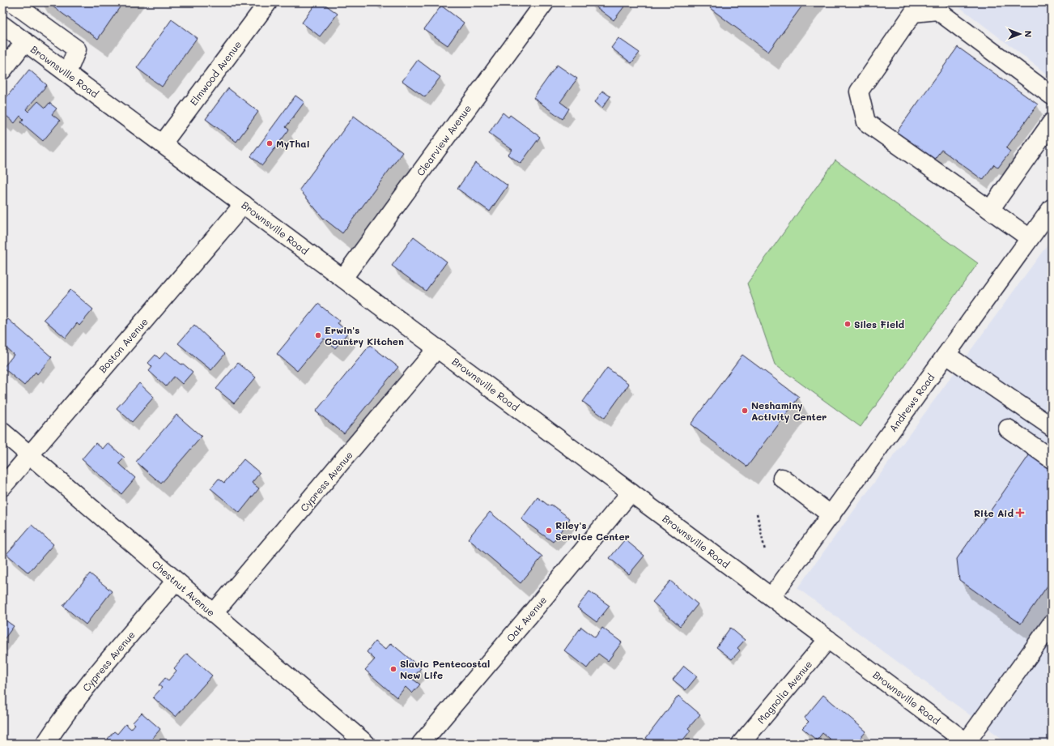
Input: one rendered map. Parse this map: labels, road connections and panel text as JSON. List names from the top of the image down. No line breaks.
{"streets":{"street":["Brownsville Road","Elmwood Avenue","Clearview Avenue","Boston Avenue","Andrews Road","Cypress Avenue","Chestnut Avenue","Oak Avenue","Magnolia Avenue"]},"crossings":[["Brownsville Road","Elmwood Avenue"],["Brownsville Road","Clearview Avenue"],["Brownsville Road","Boston Avenue"],["Brownsville Road","Andrews Road"],["Brownsville Road","Cypress Avenue"],["Brownsville Road","Oak Avenue"],["Brownsville Road","Magnolia Avenue"],["Boston Avenue","Chestnut Avenue"],["Cypress Avenue","Chestnut Avenue"]],"places":{"other":["MyThai","Siles Field","Erwin's Country Kitchen","Neshaminy Activity Center","Riley's Service Center","Slavic Pentecostal New Life"],"health":["Rite Aid"]},"north":"right"}
